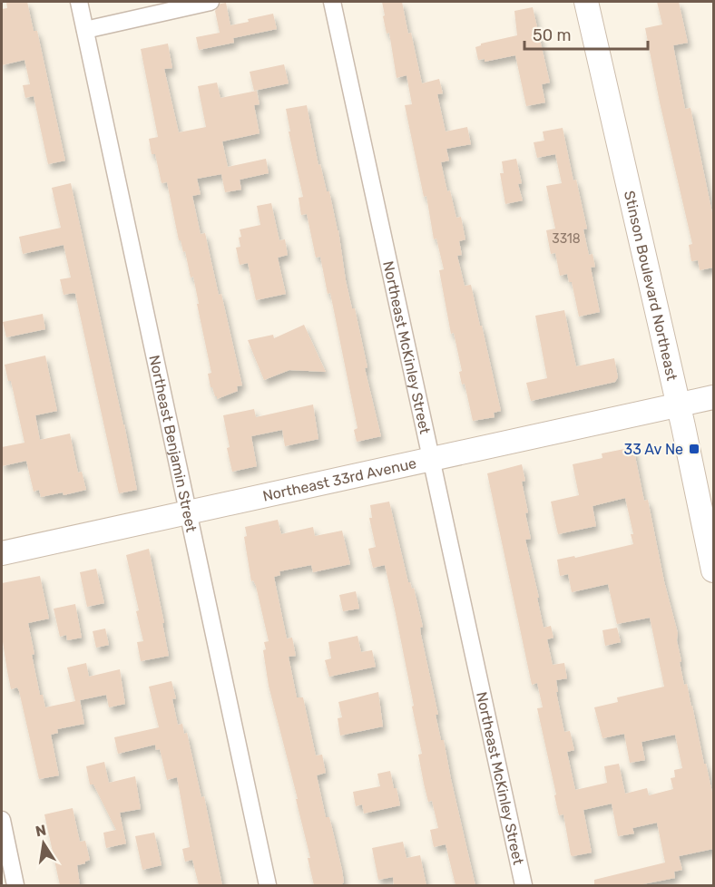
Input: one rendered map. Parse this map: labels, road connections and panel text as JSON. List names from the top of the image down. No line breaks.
{"streets":{"street":["Stinson Boulevard Northeast","Northeast McKinley Street","Northeast Benjamin Street","Northeast 33rd Avenue"]},"crossings":[["Stinson Boulevard Northeast","Northeast 33rd Avenue"],["Northeast McKinley Street","Northeast 33rd Avenue"],["Northeast Benjamin Street","Northeast 33rd Avenue"]],"places":{"transit":["33 Av Ne"]},"house_numbers":["3318"],"scale_bar":"50 m","north":"top"}
